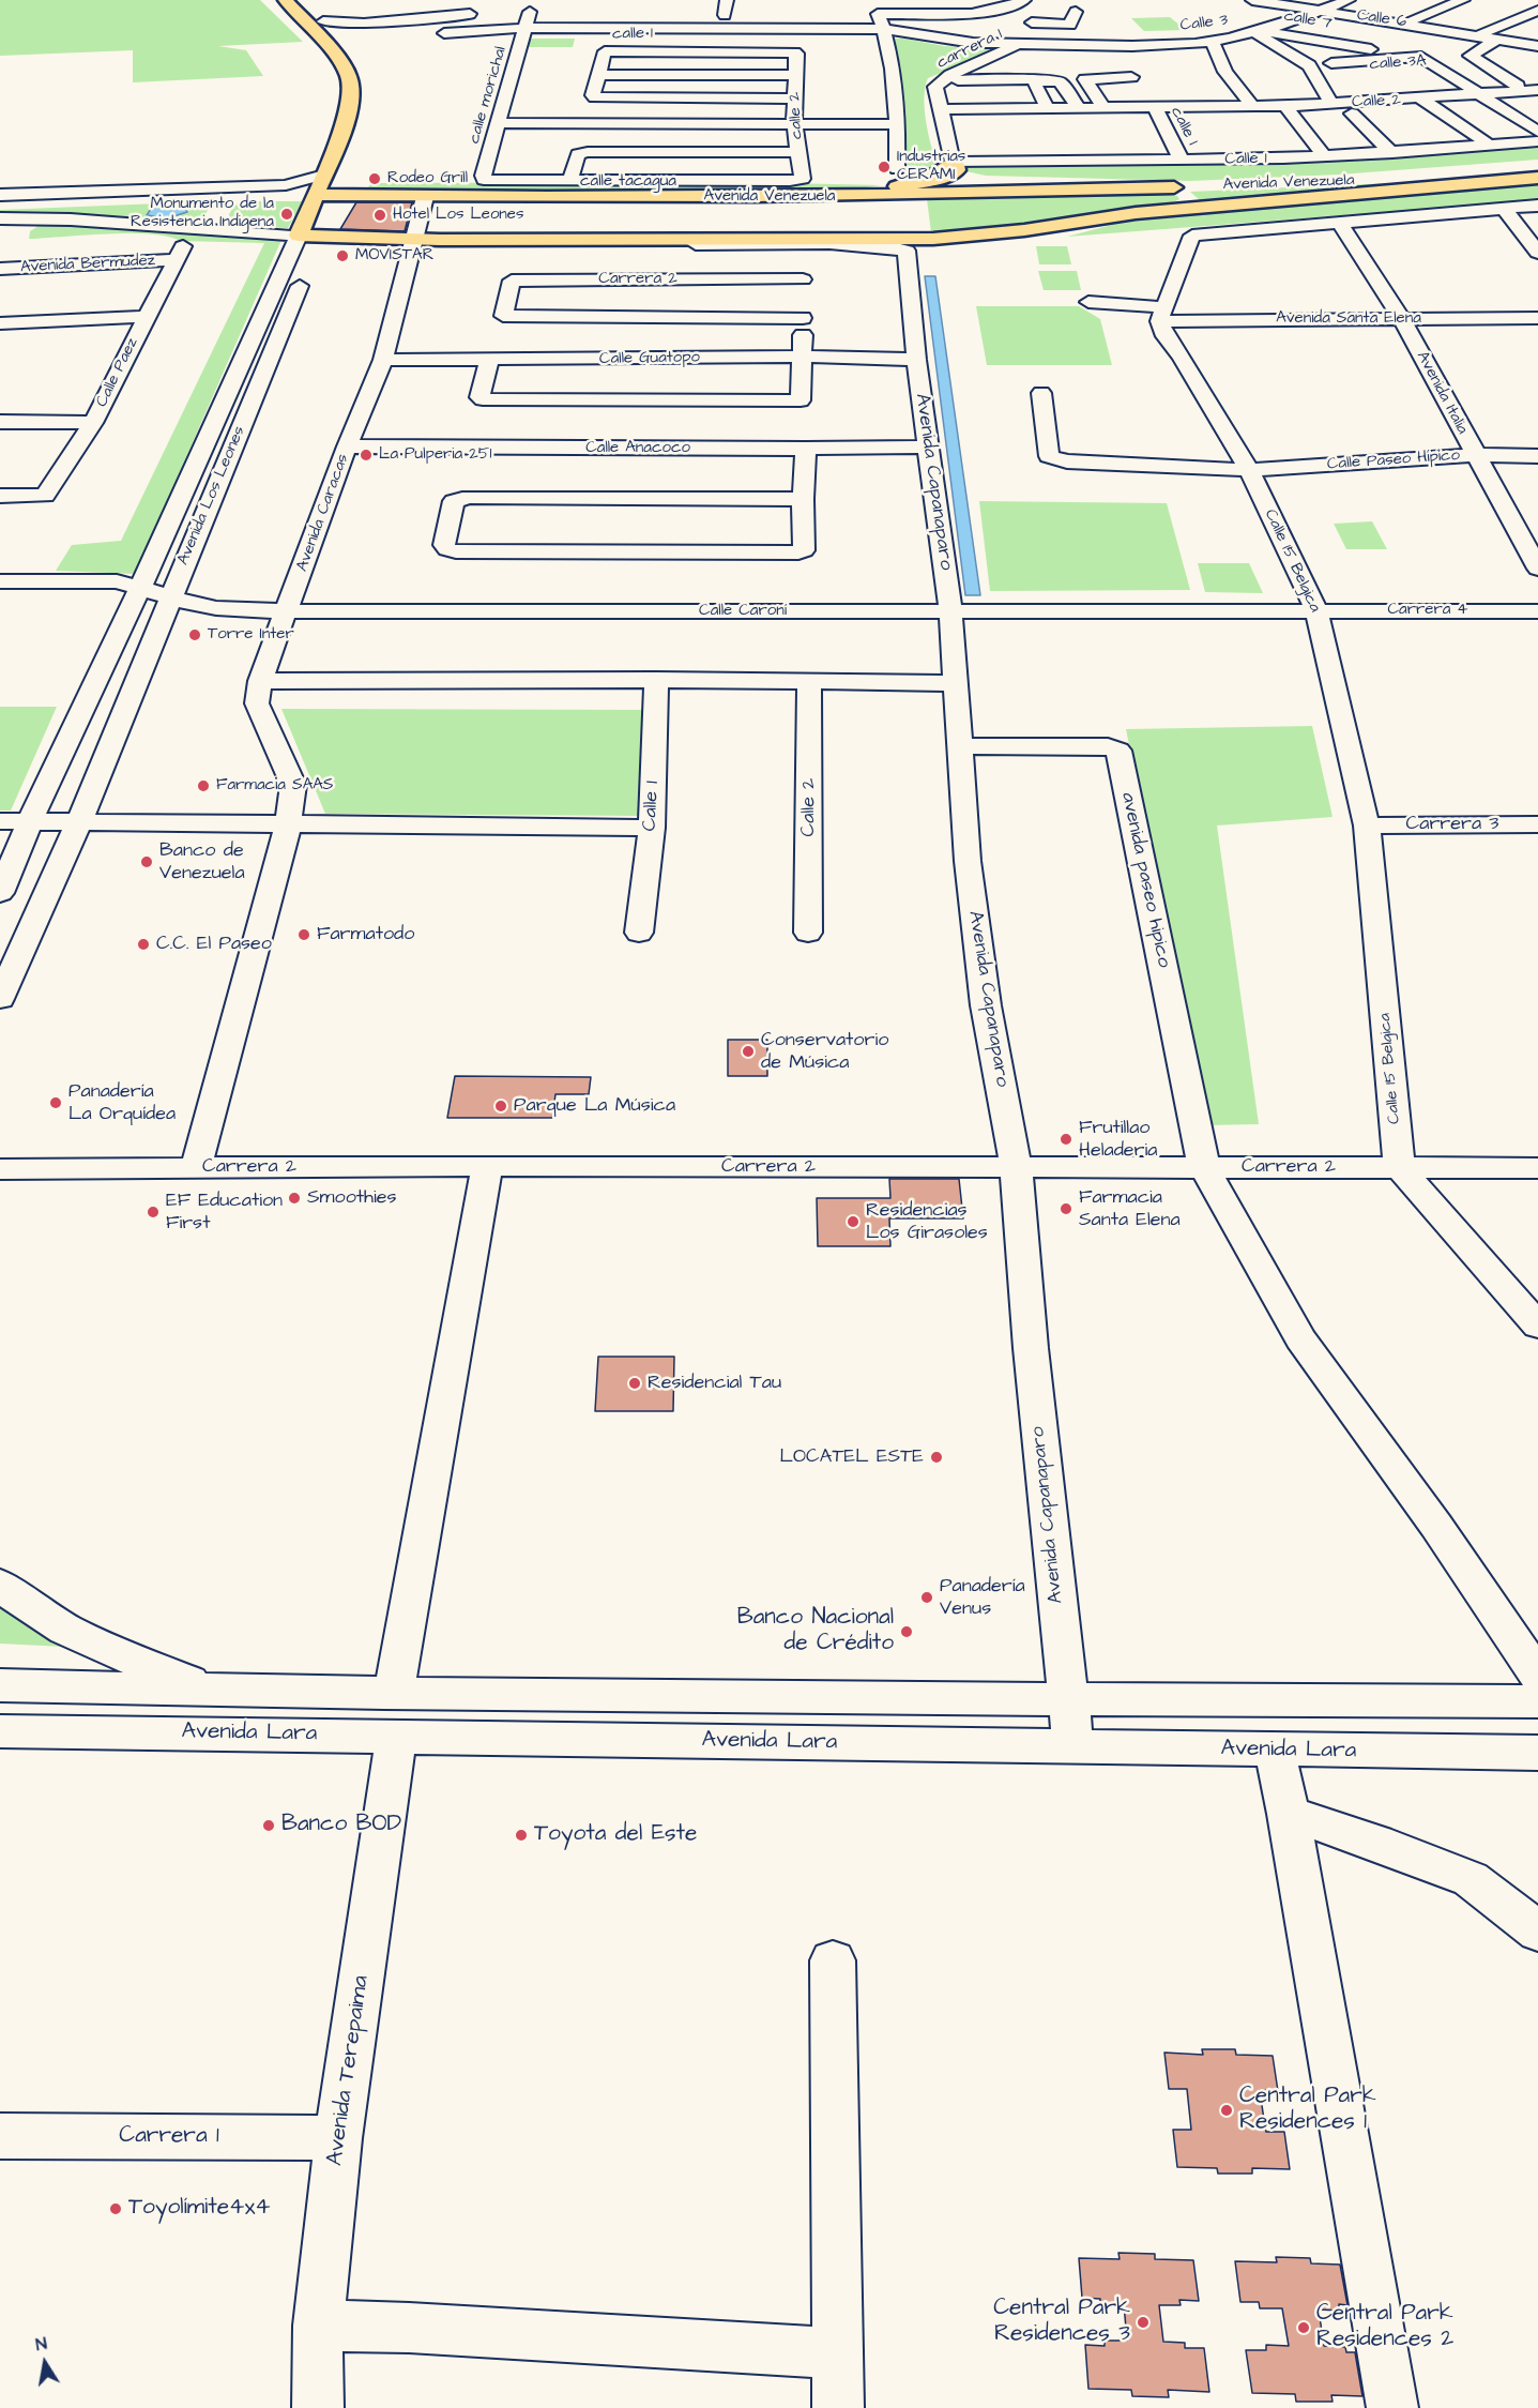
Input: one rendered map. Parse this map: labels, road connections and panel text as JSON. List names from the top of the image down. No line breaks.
{"streets":{"main road":["Avenida Venezuela","Avenida Los Leones"],"street":["Calle 6","calle 7","Calle 3","calle 1","carrera 1","calle 3A","calle morichal","Calle 2","calle 2","Calle 1","calle tacagua","Avenida Bermudez","Carrera 2","Avenida Santa Elena","Calle Guatopo","Calle Paez","Avenida Italia","Calle Anacoco","Calle Paseo Hipico","Avenida Capanaparo","Avenida Caracas","Calle 15 Belgica","Carrera 4","Calle Caroní","Carrera 3","avenida paseo hipico","Avenida Lara","Avenida Terepaima","Carrera 1"]},"crossings":[["Calle 6","calle 7"],["Calle 6","Calle 3"],["calle 7","Calle 3"],["Calle 3","carrera 1"],["calle 1","Calle 2"],["calle 1","calle 2"],["calle 1","Calle 1"],["carrera 1","Calle 2"],["carrera 1","Calle 1"],["calle morichal","calle tacagua"],["calle morichal","Avenida Venezuela"],["calle 2","Calle 1"],["calle 2","calle tacagua"],["calle tacagua","Avenida Venezuela"],["Avenida Venezuela","Avenida Capanaparo"],["Avenida Venezuela","Avenida Los Leones"],["Avenida Venezuela","Avenida Caracas"],["Avenida Bermudez","Calle Paez"],["Carrera 2","Avenida Capanaparo"],["Carrera 2","Avenida Caracas"],["Carrera 2","Calle 15 Belgica"],["Carrera 2","avenida paseo hipico"],["Carrera 2","Avenida Terepaima"],["Avenida Santa Elena","Avenida Italia"],["Avenida Santa Elena","Calle 15 Belgica"],["Calle Guatopo","Avenida Capanaparo"],["Calle Guatopo","Avenida Caracas"],["Avenida Italia","Calle Paseo Hipico"],["Calle Anacoco","Avenida Capanaparo"],["Calle Anacoco","Avenida Caracas"],["Calle Paseo Hipico","Calle 15 Belgica"],["Avenida Capanaparo","Calle Caroní"],["Avenida Capanaparo","avenida paseo hipico"],["Avenida Capanaparo","Avenida Lara"],["Avenida Los Leones","Calle Caroní"],["Avenida Caracas","Calle Caroní"],["Calle 15 Belgica","Carrera 4"],["Calle 15 Belgica","Calle Caroní"],["Calle 15 Belgica","Carrera 3"],["Carrera 4","Calle Caroní"],["Avenida Lara","Avenida Terepaima"],["Avenida Terepaima","Carrera 1"]],"places":["Industrias CERAMI","Rodeo Grill","Monumento de la Resistencia Indigena","Hotel Los Leones","MOVISTAR","La Pulperia 251","Torre Inter","Farmacia SAAS","Banco de Venezuela","Farmatodo","C.C. El Paseo","Conservatorio de Música","Panadería La Orquídea","Parque La Música","Frutillao Heladeria","Smoothies","Farmacia Santa Elena","EF Education First","Residencias Los Girasoles","Residencial Tau","LOCATEL ESTE","Panadería Venus","Banco Nacional de Crédito","Banco BOD","Toyota del Este","Central Park Residences 1","Toyolímite4x4","Central Park Residences 3","Central Park Residences 2"],"north":"top"}
